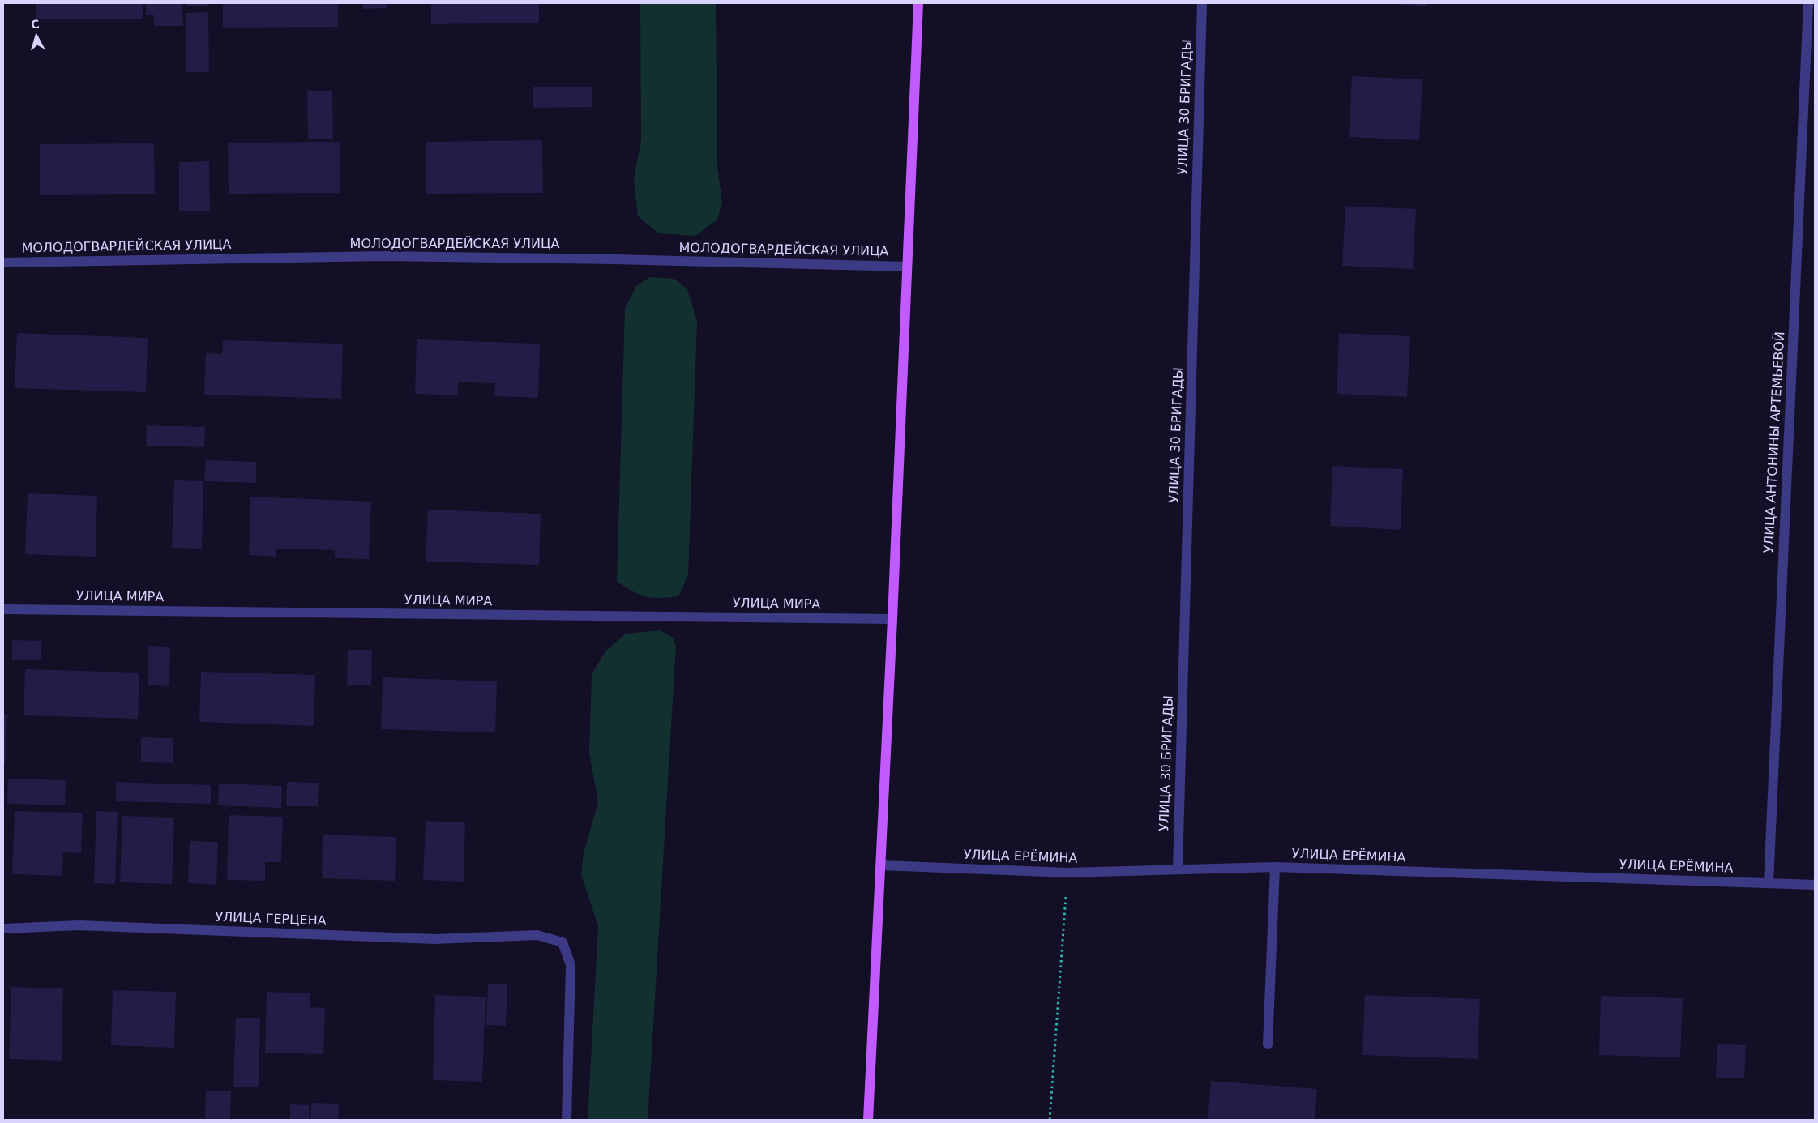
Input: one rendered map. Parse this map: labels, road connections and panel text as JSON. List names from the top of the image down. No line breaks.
{"streets":{"street":["УЛИЦА 30 БРИГАДЫ","МОЛОДОГВАРДЕЙСКАЯ УЛИЦА","УЛИЦА АНТОНИНЫ АРТЕМЬЕВОЙ","УЛИЦА МИРА","УЛИЦА ЕРЁМИНА","УЛИЦА ГЕРЦЕНА"]},"crossings":[["УЛИЦА 30 БРИГАДЫ","УЛИЦА ЕРЁМИНА"],["УЛИЦА АНТОНИНЫ АРТЕМЬЕВОЙ","УЛИЦА ЕРЁМИНА"]],"north":"top"}
